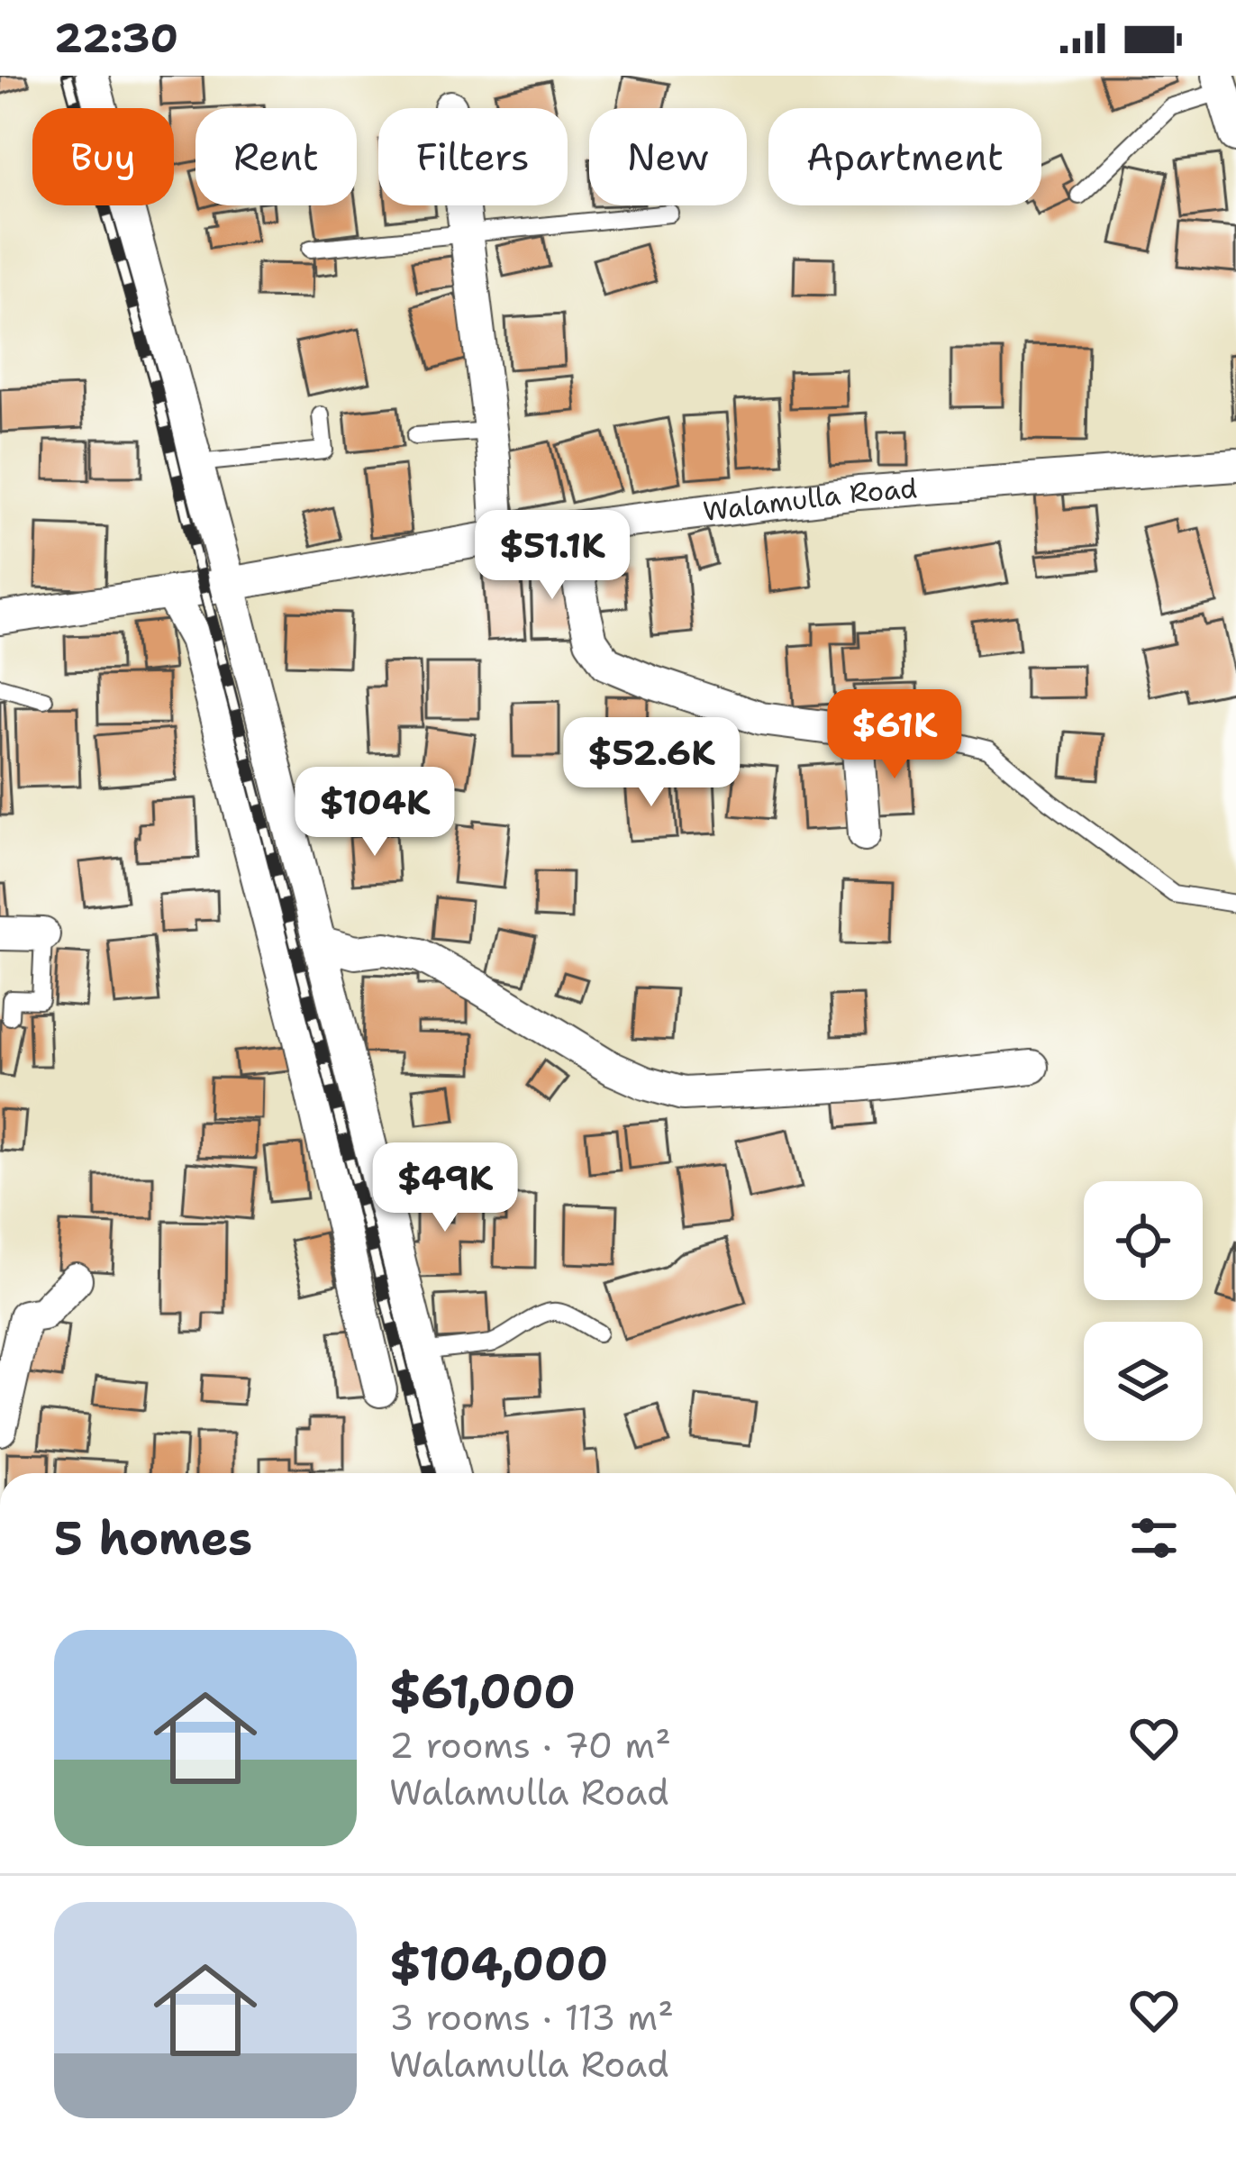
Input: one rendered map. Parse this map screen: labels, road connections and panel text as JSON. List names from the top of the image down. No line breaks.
{"streets":{"street":["Walamulla Road"]},"page":{"status":"22:30","chip":["Buy","Rent","Filters","New","Apartment"],"price":["$51.1K","$61K","$52.6K","$104K","$49K"],"heading":"5 homes","list":[{"name":"$61,000","note":"2 rooms · 70 m² · Walamulla Road"},{"name":"$104,000","note":"3 rooms · 113 m² · Walamulla Road"}]}}
